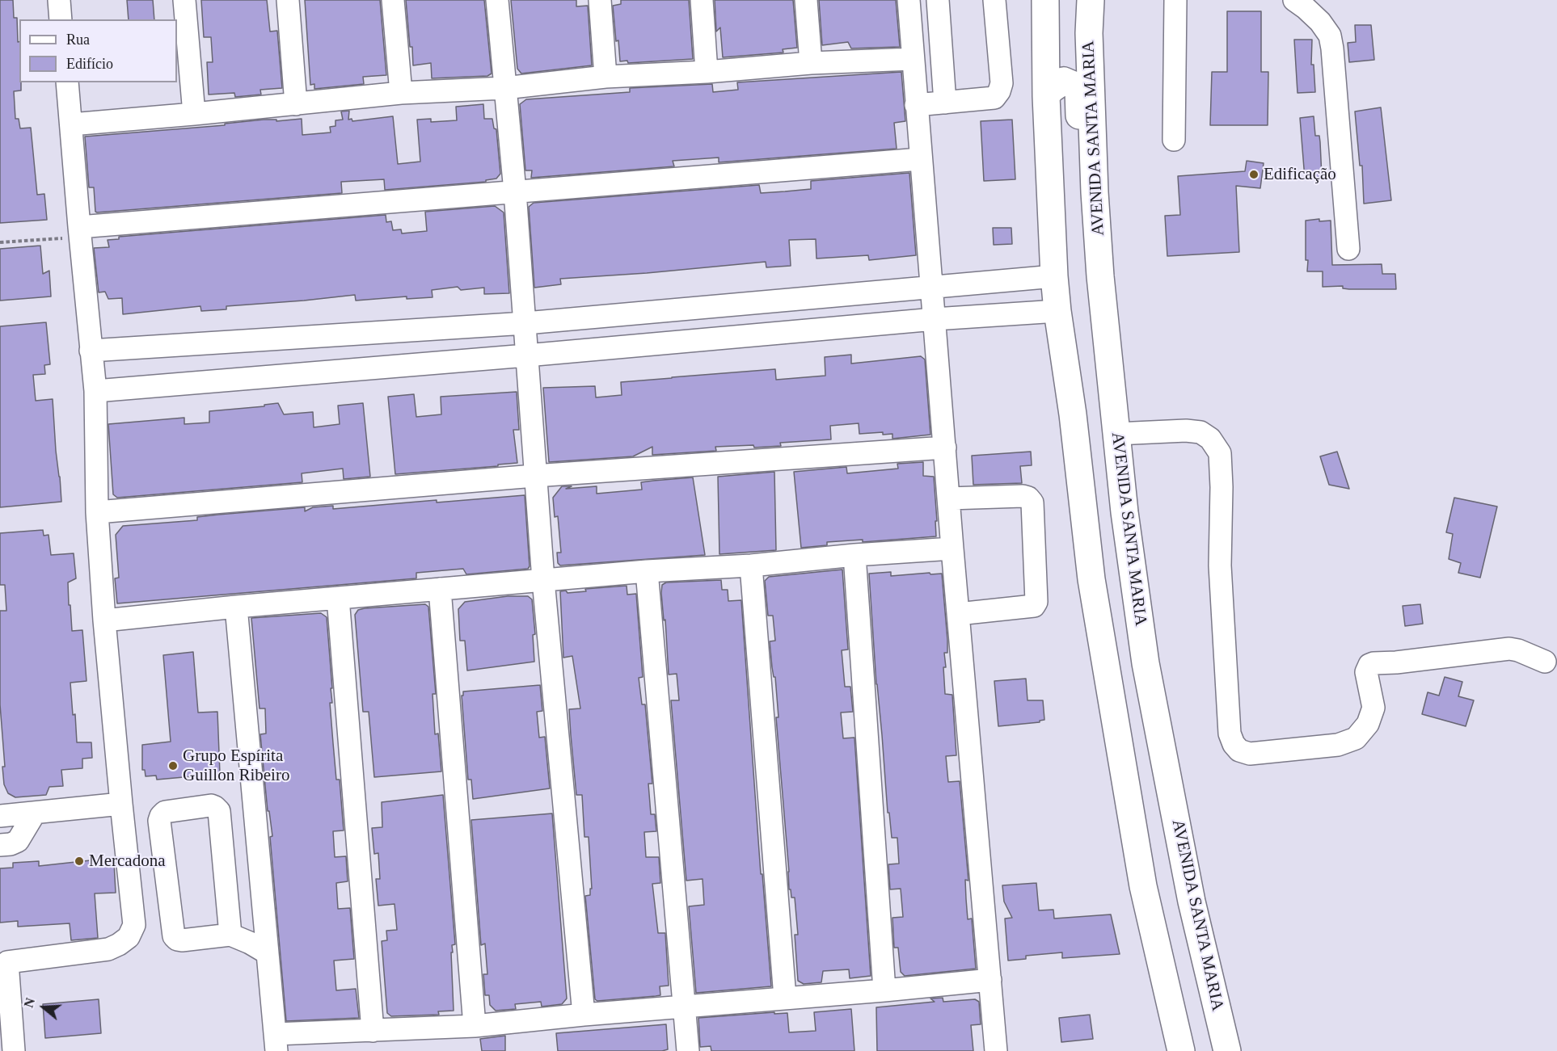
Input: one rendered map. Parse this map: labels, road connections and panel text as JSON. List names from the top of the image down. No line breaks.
{"streets":{"main road":["AVENIDA SANTA MARIA"]},"places":["Edificação","Grupo Espírita Guillon Ribeiro","Mercadona"],"legend":["Rua","Edifício"],"north":"left"}
